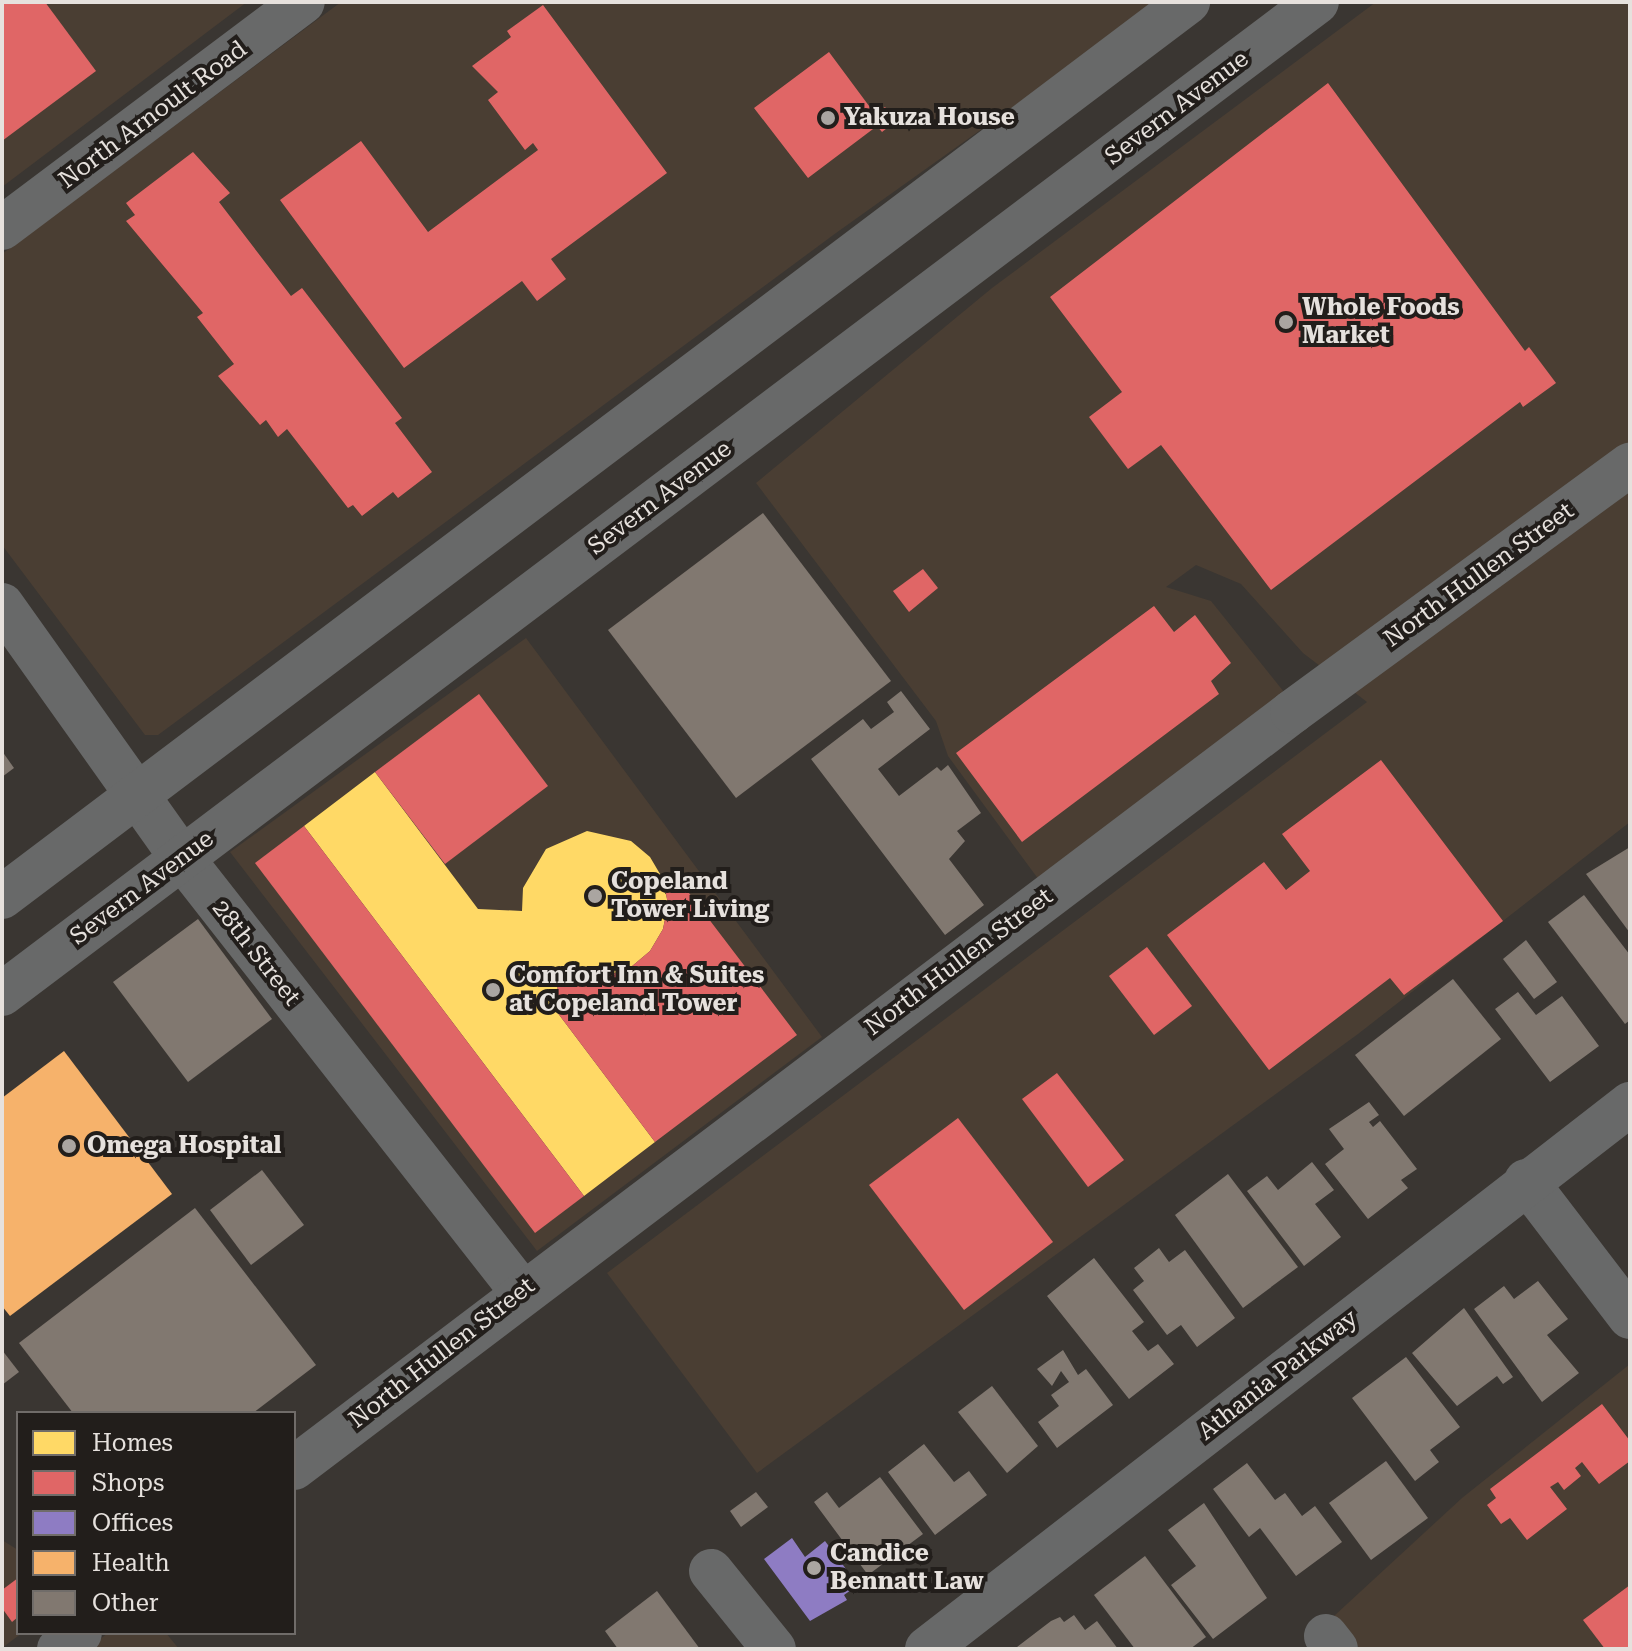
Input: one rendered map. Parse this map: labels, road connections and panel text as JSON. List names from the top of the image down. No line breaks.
{"streets":{"street":["Severn Avenue","North Arnoult Road","North Hullen Street","28th Street","Athania Parkway"]},"crossings":[["Severn Avenue","28th Street"],["North Hullen Street","28th Street"]],"places":["Yakuza House","Whole Foods Market","Copeland Tower Living","Comfort Inn & Suites at Copeland Tower","Omega Hospital","Candice Bennatt Law"],"legend":["Homes","Shops","Offices","Health","Other"]}
